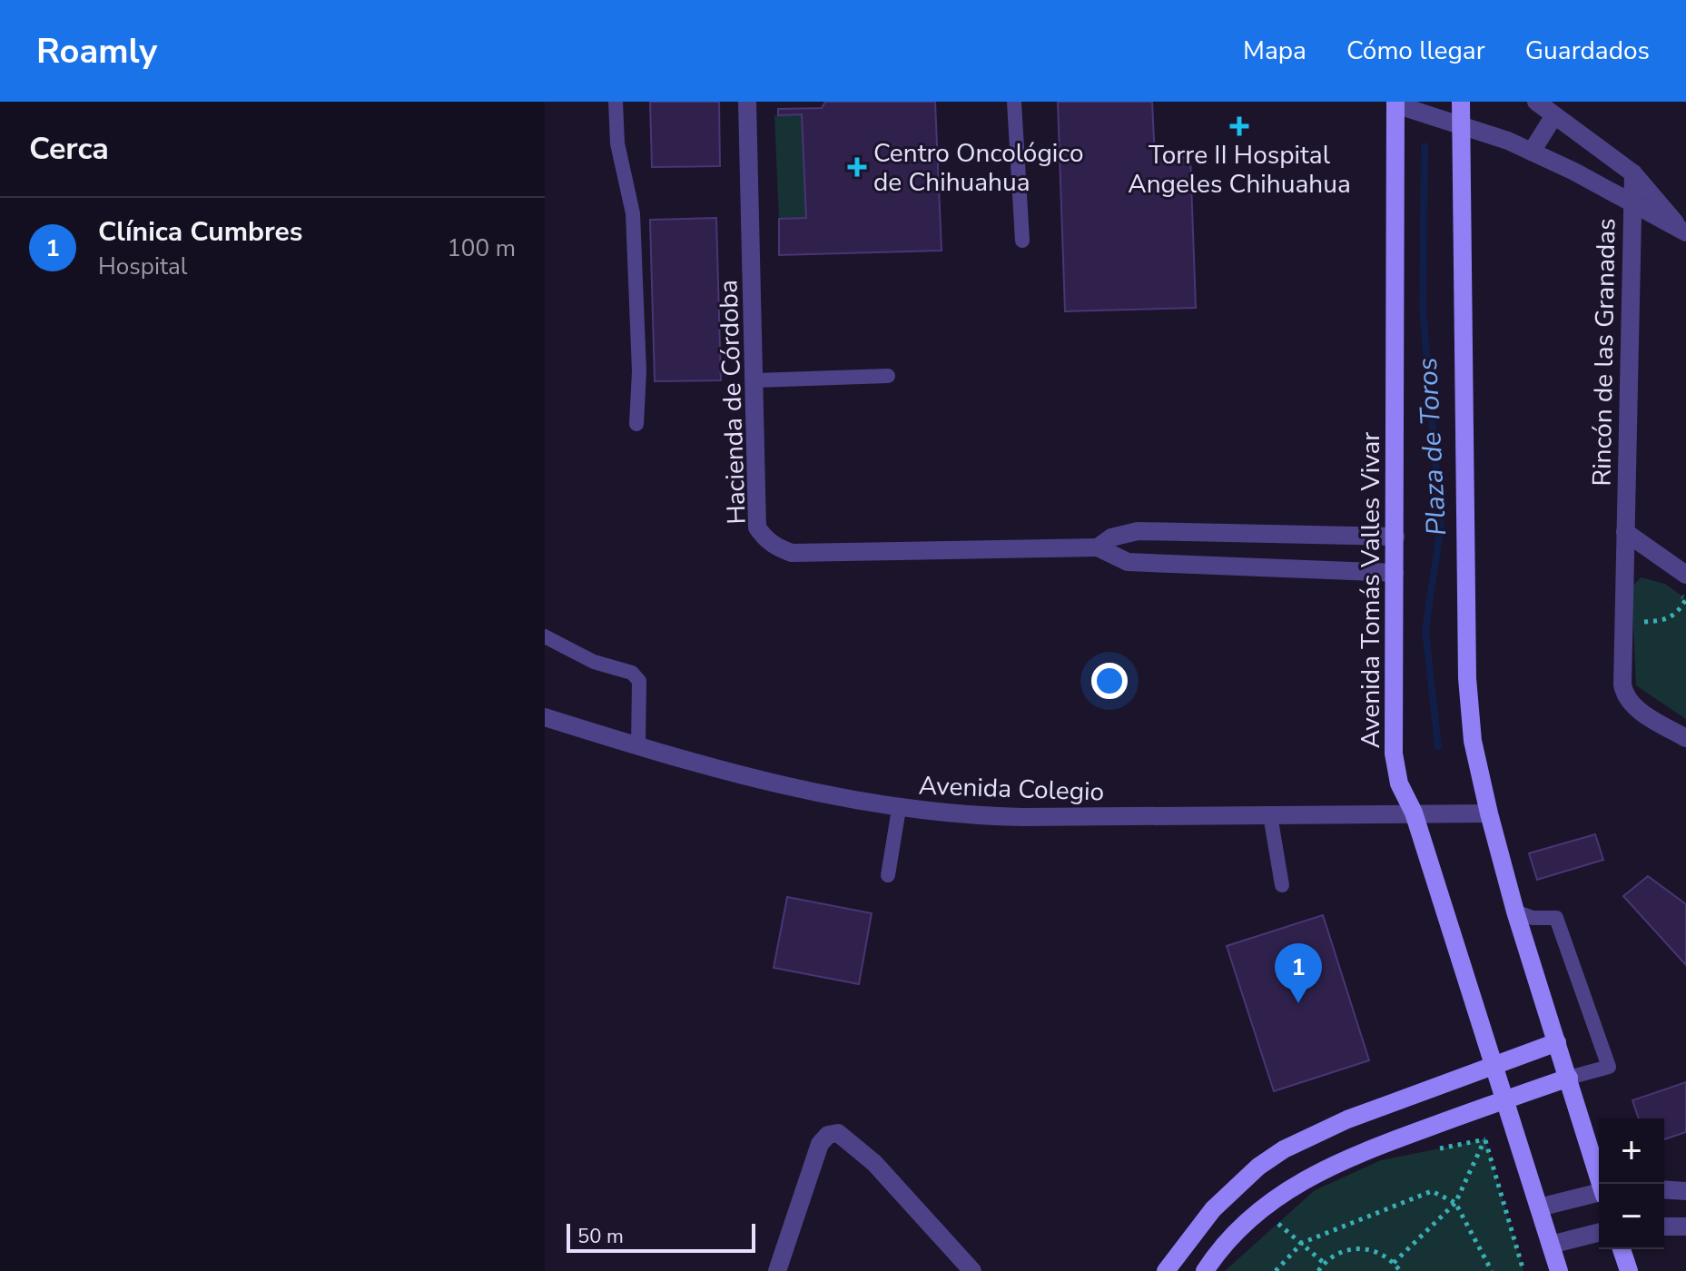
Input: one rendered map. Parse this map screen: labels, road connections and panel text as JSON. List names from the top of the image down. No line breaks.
{"streets":{"main road":["Avenida Tomás Valles Vivar"],"street":["Rincón de las Granadas","Hacienda de Córdoba","Avenida Colegio"]},"crossings":[["Hacienda de Córdoba","Avenida Tomás Valles Vivar"],["Avenida Tomás Valles Vivar","Avenida Colegio"]],"water":["Plaza de Toros"],"places":{"health":["Torre II Hospital Angeles Chihuahua","Centro Oncológico de Chihuahua"]},"scale_bar":"50 m","page":{"header":"Roamly","nav":["Mapa","Cómo llegar","Guardados"],"heading":"Cerca","list":[{"mark":"1","name":"Clínica Cumbres","note":"Hospital","value":"100 m"}],"pins":"1","map_buttons":["+","−"],"scale":"50 m"}}
